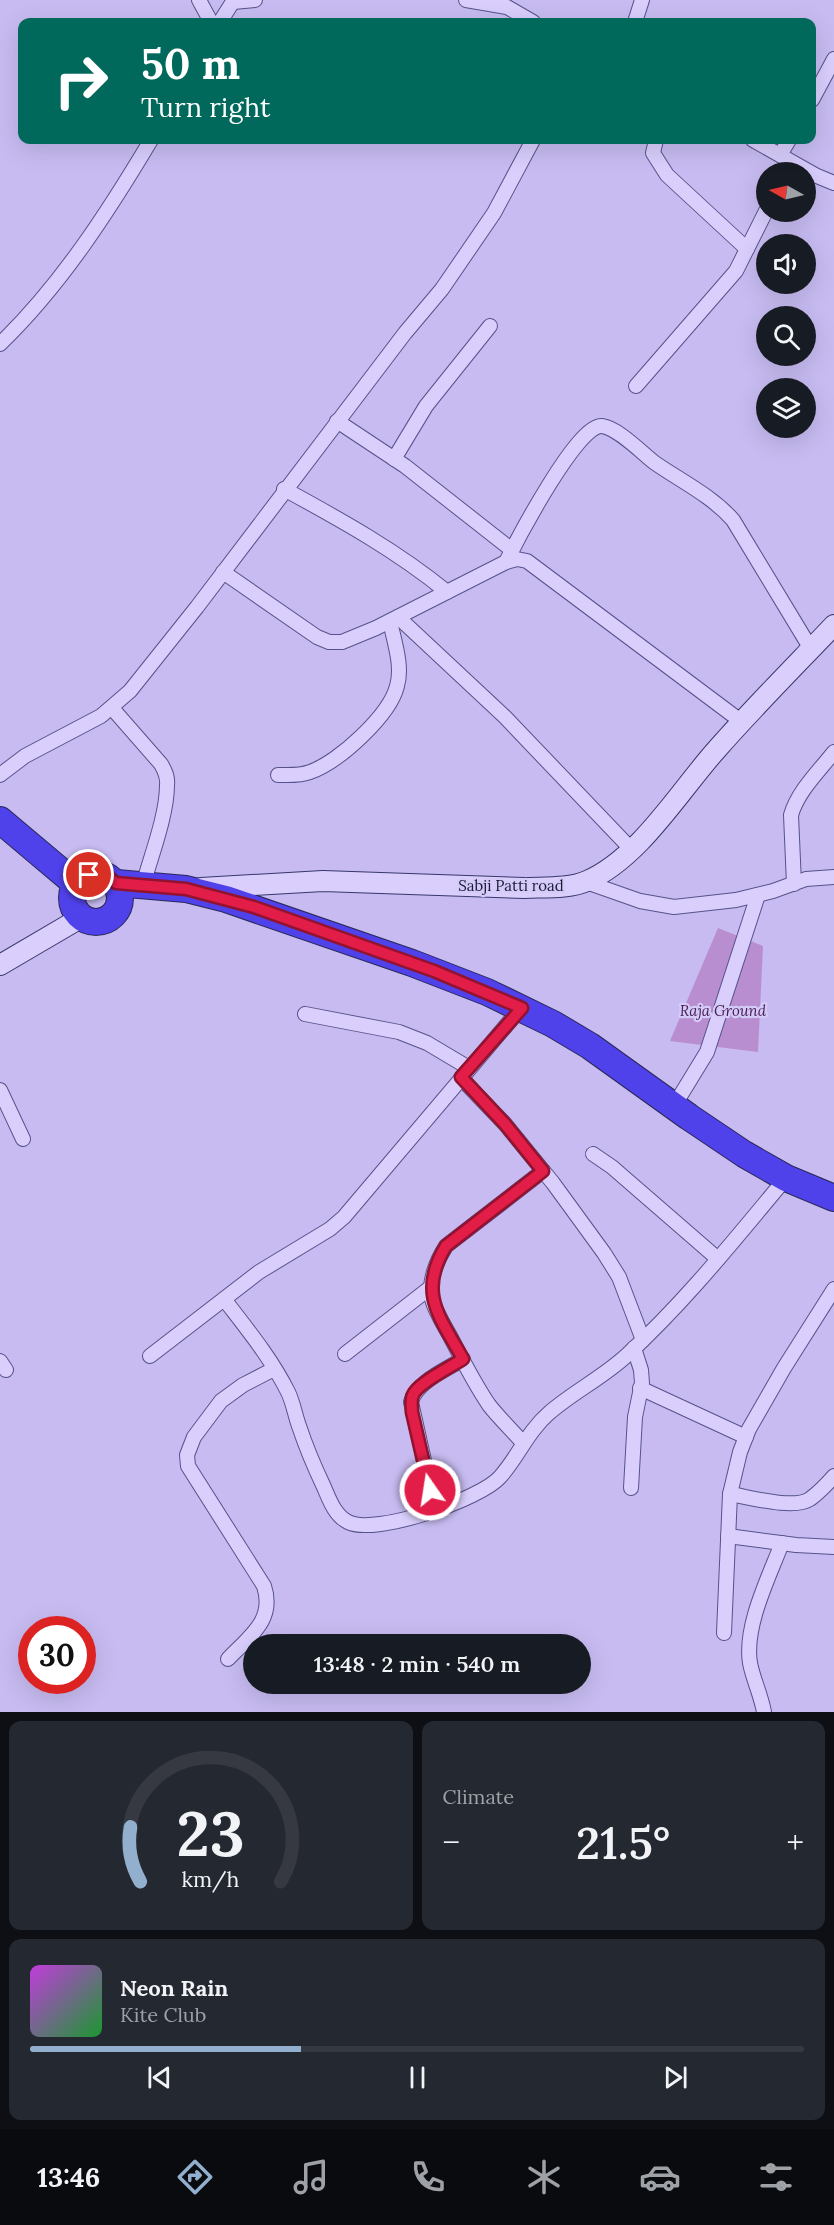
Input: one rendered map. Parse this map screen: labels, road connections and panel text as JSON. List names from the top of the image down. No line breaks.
{"streets":{"main road":["Sabji Patti road"]},"parks":["Raja Ground"],"north":"left","page":{"turn":["50 m","Turn right"],"limit":"30","trip":"13:48 · 2 min · 540 m","tile":"Climate","heat":["−","21.5°","+"],"song":["Neon Rain","Kite Club"],"tabs":"13:46","gauge":["23","km/h"]}}
